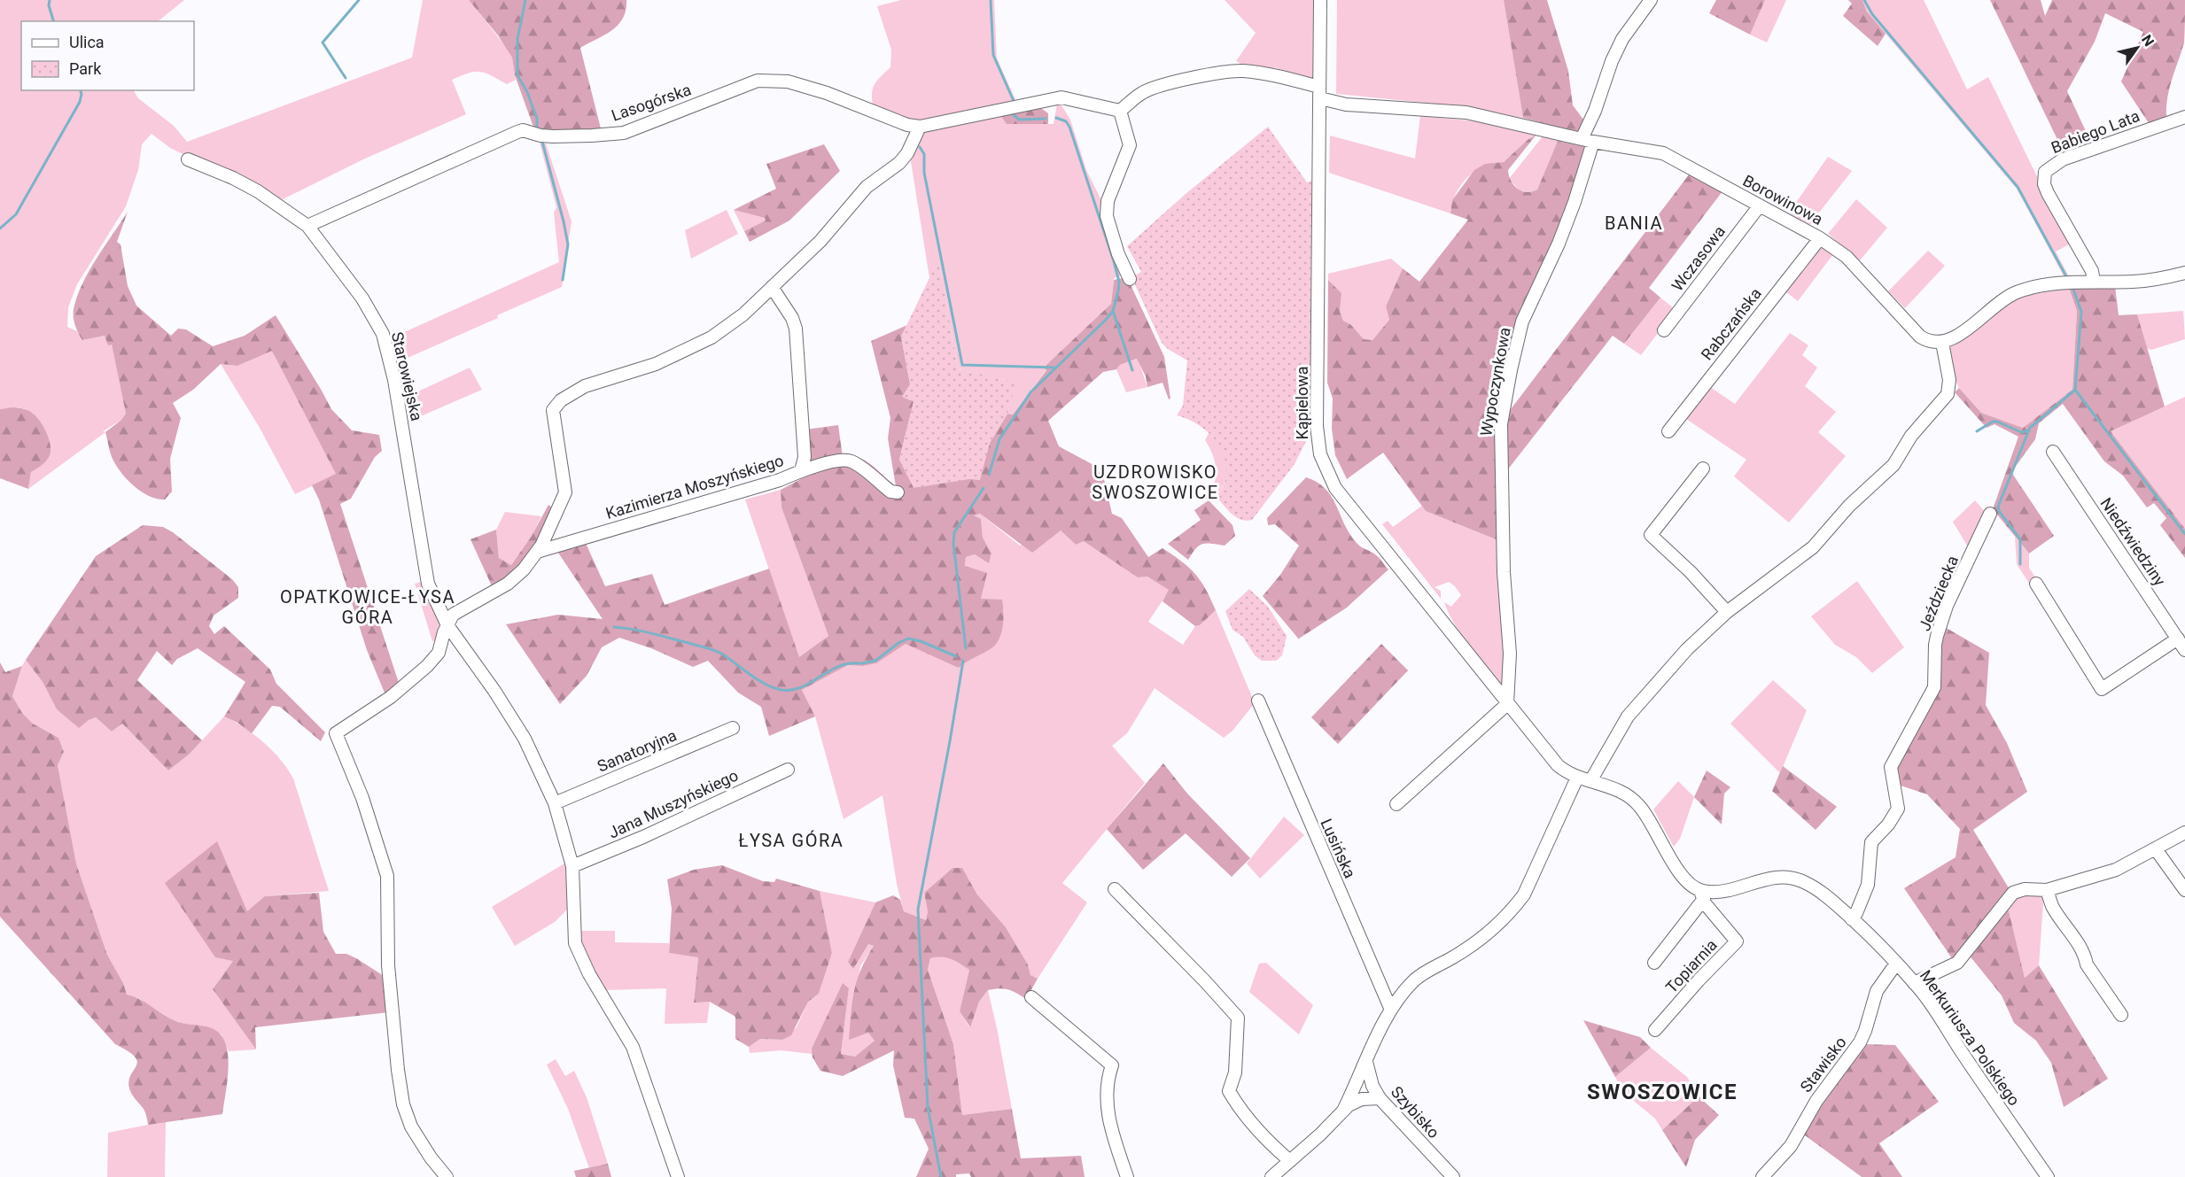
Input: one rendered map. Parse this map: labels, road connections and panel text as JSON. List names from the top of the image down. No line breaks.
{"streets":{"street":["Lasogórska","Babiego Lata","Borowinowa","Wczasowa","Rabczańska","Starowiejska","Wypoczynkowa","Kąpielowa","Kazimierza Moszyńskiego","Niedźwiedziny","Jeździecka","Sanatoryjna","Jana Muszyńskiego","Lusińska","Topiarnia","Merkuriusza Polskiego","Stawisko","Szybisko"]},"crossings":[["Lasogórska","Starowiejska"],["Borowinowa","Wczasowa"],["Borowinowa","Rabczańska"],["Borowinowa","Wypoczynkowa"],["Borowinowa","Kąpielowa"],["Starowiejska","Sanatoryjna"],["Starowiejska","Jana Muszyńskiego"],["Wypoczynkowa","Kąpielowa"],["Jeździecka","Merkuriusza Polskiego"],["Topiarnia","Merkuriusza Polskiego"],["Merkuriusza Polskiego","Stawisko"]],"districts":["BANIA","UZDROWISKO SWOSZOWICE","OPATKOWICE-ŁYSA GÓRA","ŁYSA GÓRA","SWOSZOWICE"],"legend":["Ulica","Park"],"north":"top right"}
